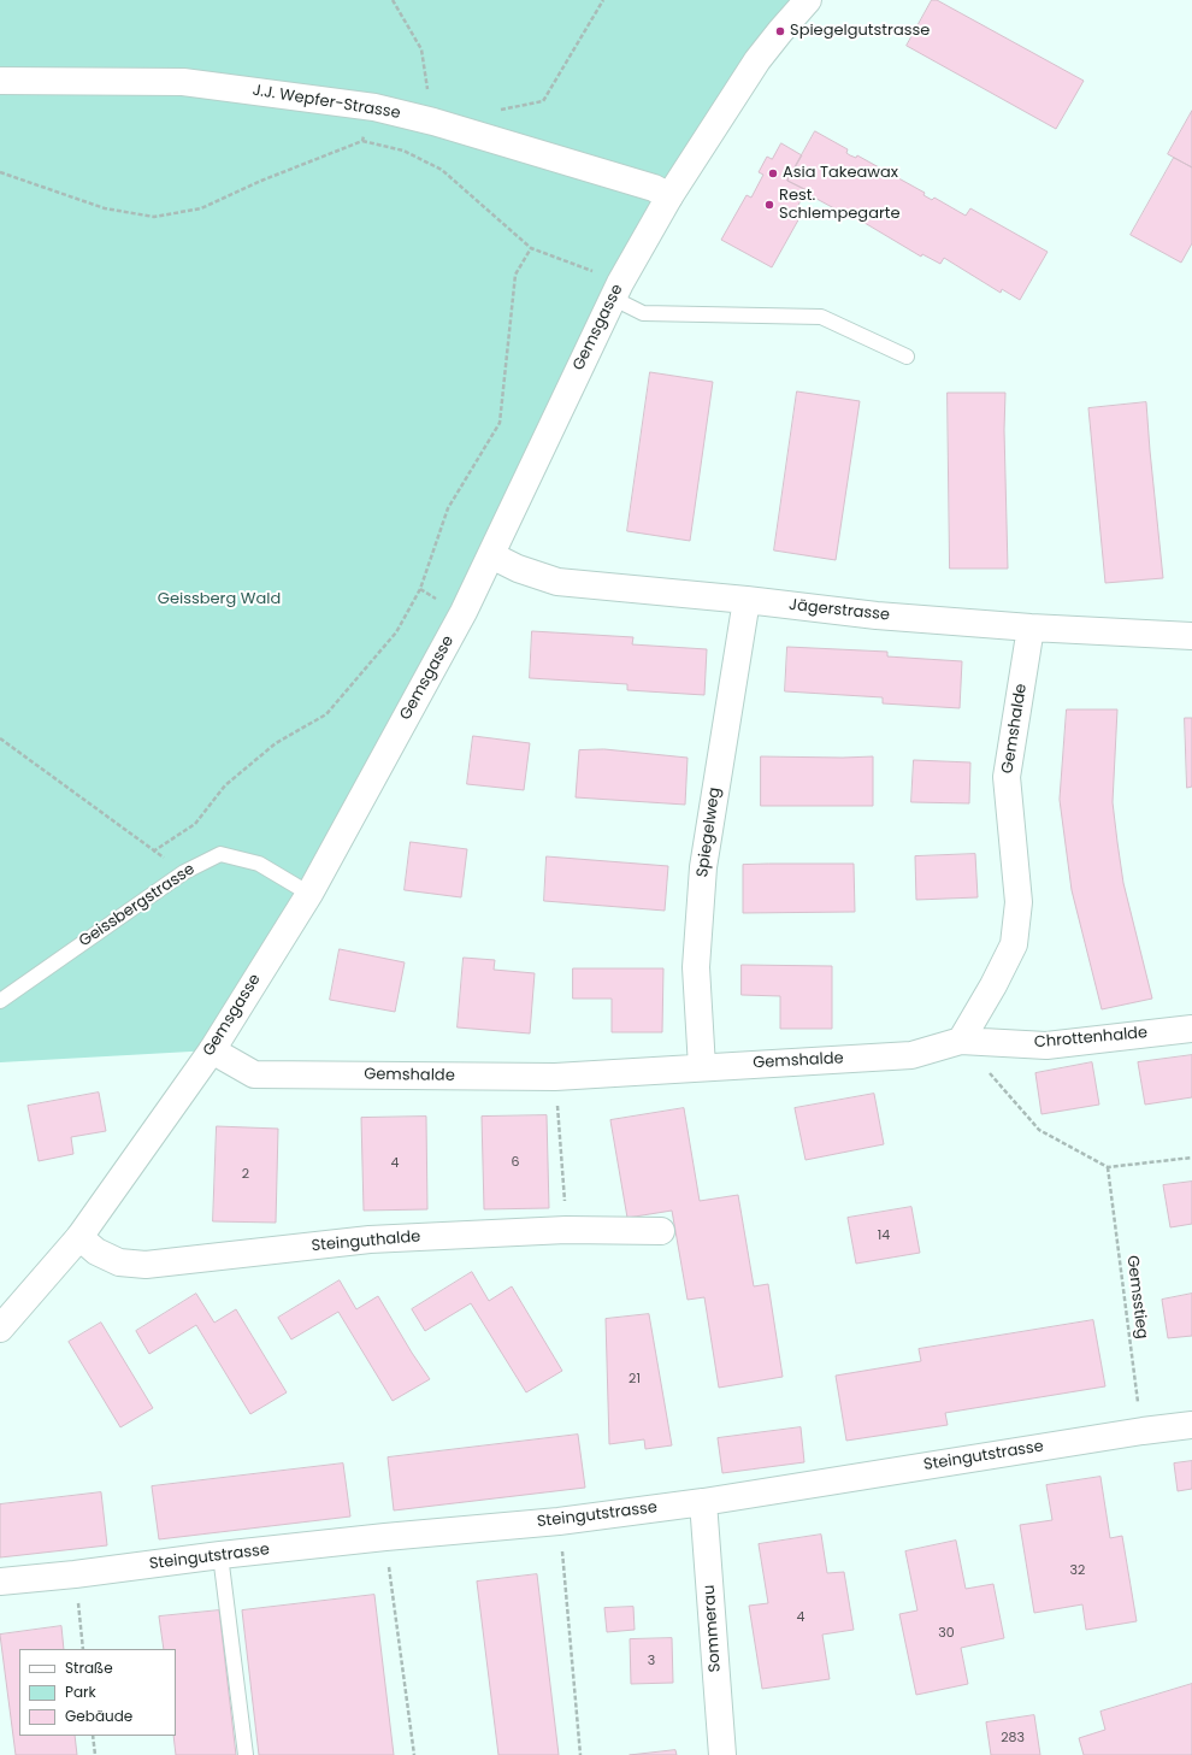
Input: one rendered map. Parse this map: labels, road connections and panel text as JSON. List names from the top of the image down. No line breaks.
{"streets":{"street":["J.J. Wepfer-Strasse","Gemsgasse","Jägerstrasse","Gemshalde","Spiegelweg","Chrottenhalde","Steinguthalde","Steingutstrasse","Sommerau"],"lane":["Geissbergstrasse"],"path":["Gemsstieg"]},"crossings":[["J.J. Wepfer-Strasse","Gemsgasse"],["Gemsgasse","Jägerstrasse"],["Gemsgasse","Gemshalde"],["Gemsgasse","Geissbergstrasse"],["Gemsgasse","Steinguthalde"],["Jägerstrasse","Gemshalde"],["Jägerstrasse","Spiegelweg"],["Gemshalde","Spiegelweg"],["Gemshalde","Chrottenhalde"],["Gemsstieg","Steingutstrasse"],["Steingutstrasse","Sommerau"]],"parks":["Geissberg Wald"],"places":["Spiegelgutstrasse","Asia Takeawax","Rest. Schlempegarte"],"house_numbers":["6","4","2","14","21","32","4","30","3","283"],"legend":["Straße","Park","Gebäude"]}
